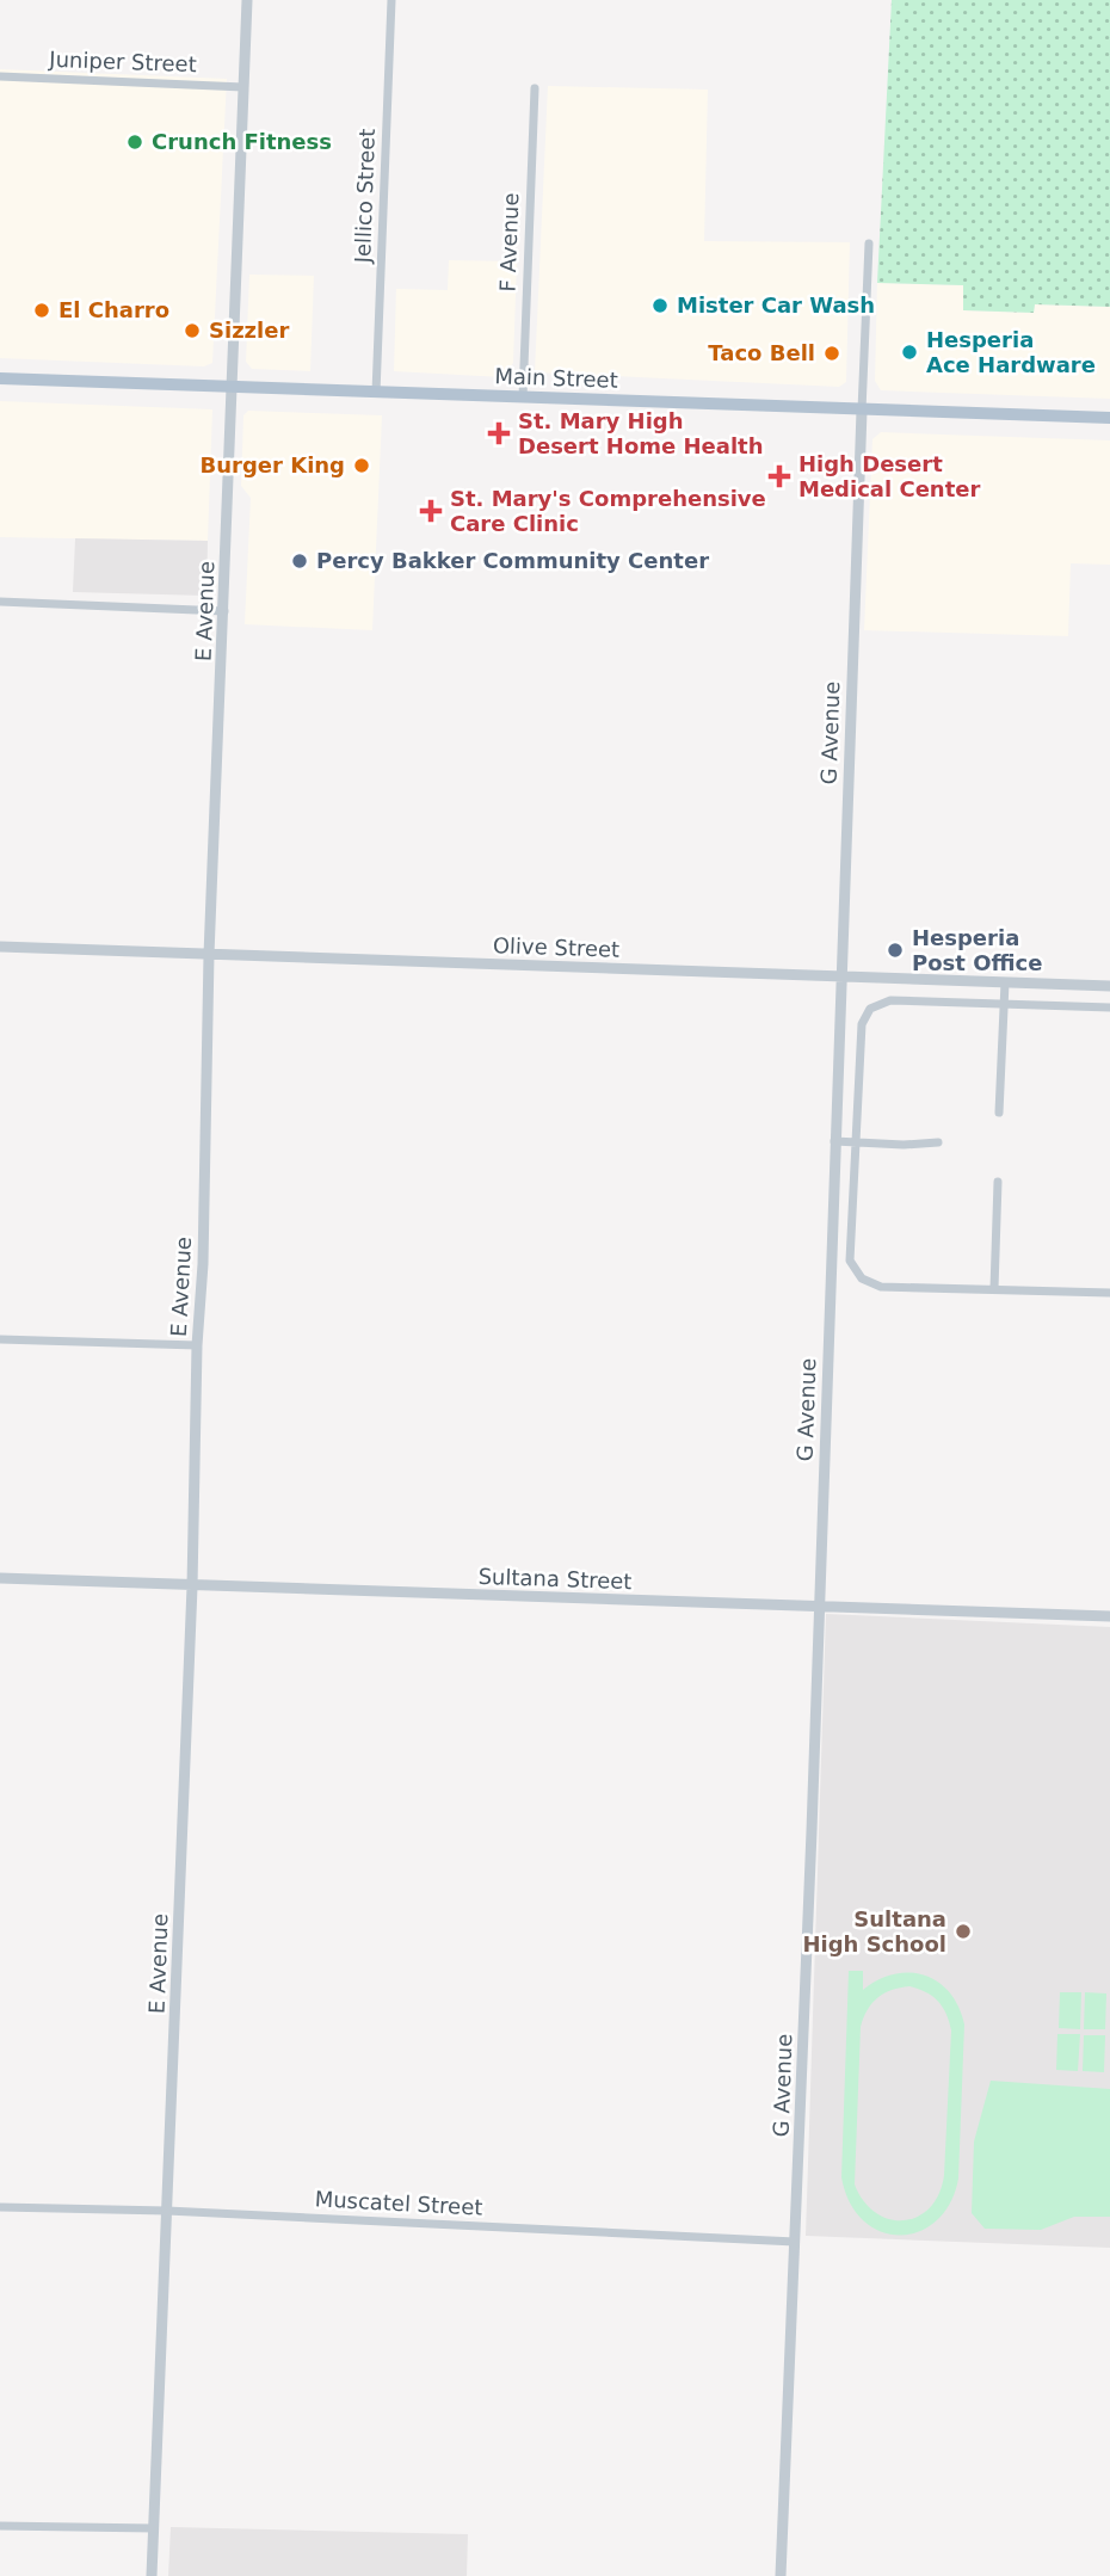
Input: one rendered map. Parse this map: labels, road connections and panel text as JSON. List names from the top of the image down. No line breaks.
{"streets":{"main road":["Main Street"],"street":["Juniper Street","Jellico Street","F Avenue","E Avenue","G Avenue","Olive Street","Sultana Street","Muscatel Street"]},"crossings":[["Juniper Street","E Avenue"],["Jellico Street","Main Street"],["F Avenue","Main Street"],["Main Street","E Avenue"],["Main Street","G Avenue"],["E Avenue","Olive Street"],["E Avenue","Sultana Street"],["E Avenue","Muscatel Street"],["G Avenue","Olive Street"],["G Avenue","Sultana Street"],["G Avenue","Muscatel Street"]],"places":{"other":["Crunch Fitness","Mister Car Wash","El Charro","Sizzler","Hesperia Ace Hardware","Taco Bell","Burger King","Percy Bakker Community Center","Hesperia Post Office","Sultana High School"],"health":["St. Mary High Desert Home Health","High Desert Medical Center","St. Mary's Comprehensive Care Clinic"]}}
